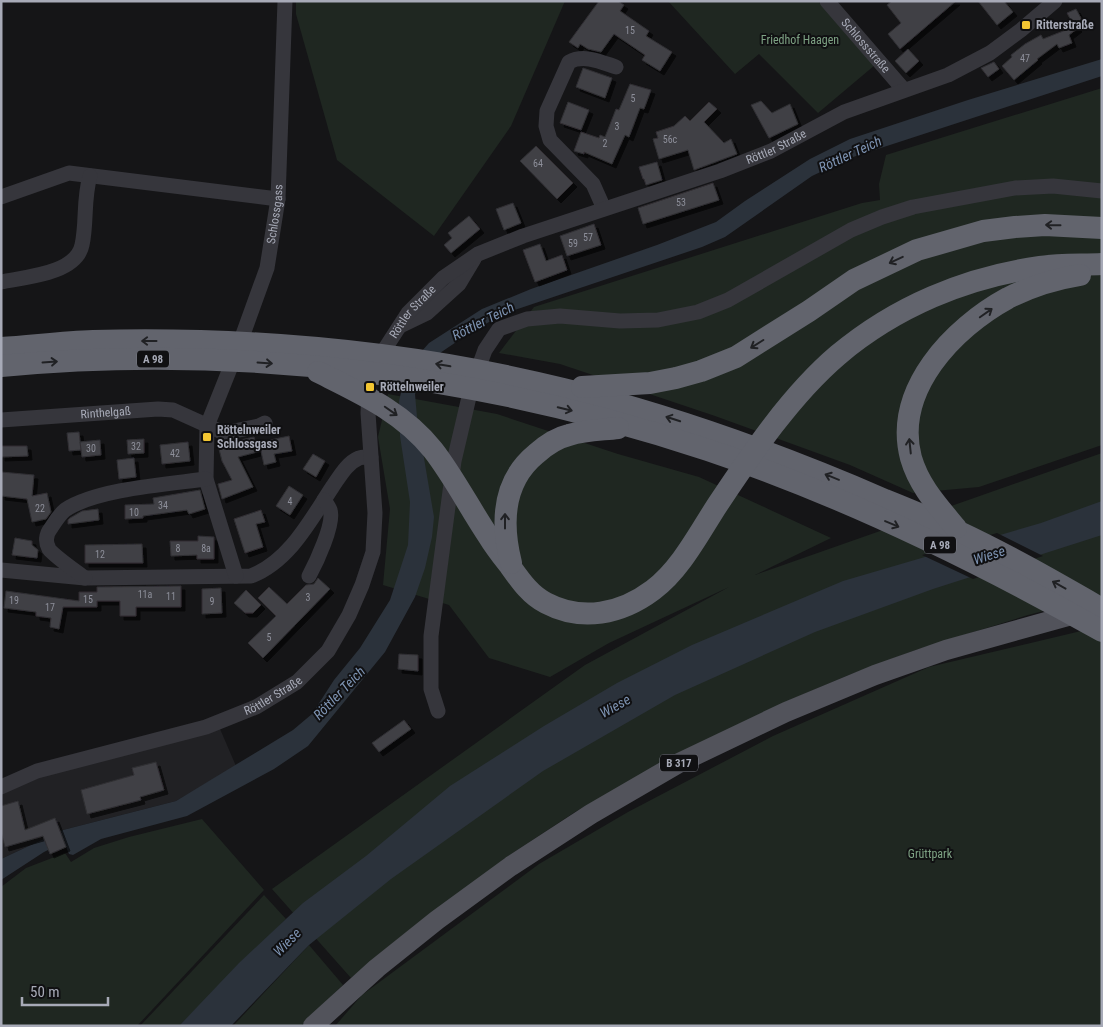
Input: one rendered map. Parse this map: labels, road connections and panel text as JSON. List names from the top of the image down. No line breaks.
{"streets":{"highway":["A 98"],"main road":["B 317"],"street":["Schlossstraße","Röttler Straße","Schlossgass","Rinthelgaß"]},"crossings":[["Schlossstraße","Röttler Straße"],["Schlossgass","Rinthelgaß"],["A 98","B 317"]],"water":["Röttler Teich","Wiese"],"parks":["Friedhof Haagen","Grüttpark"],"places":{"transit":["Ritterstraße","Röttelnweiler","Röttelnweiler Schlossgass"]},"house_numbers":["15","47","5","3","56c","2","64","53","57","59","32","30","42","4","34","22","10","8","8a","12","11a","11","3","15","19","9","17","5"],"scale_bar":"50 m"}
